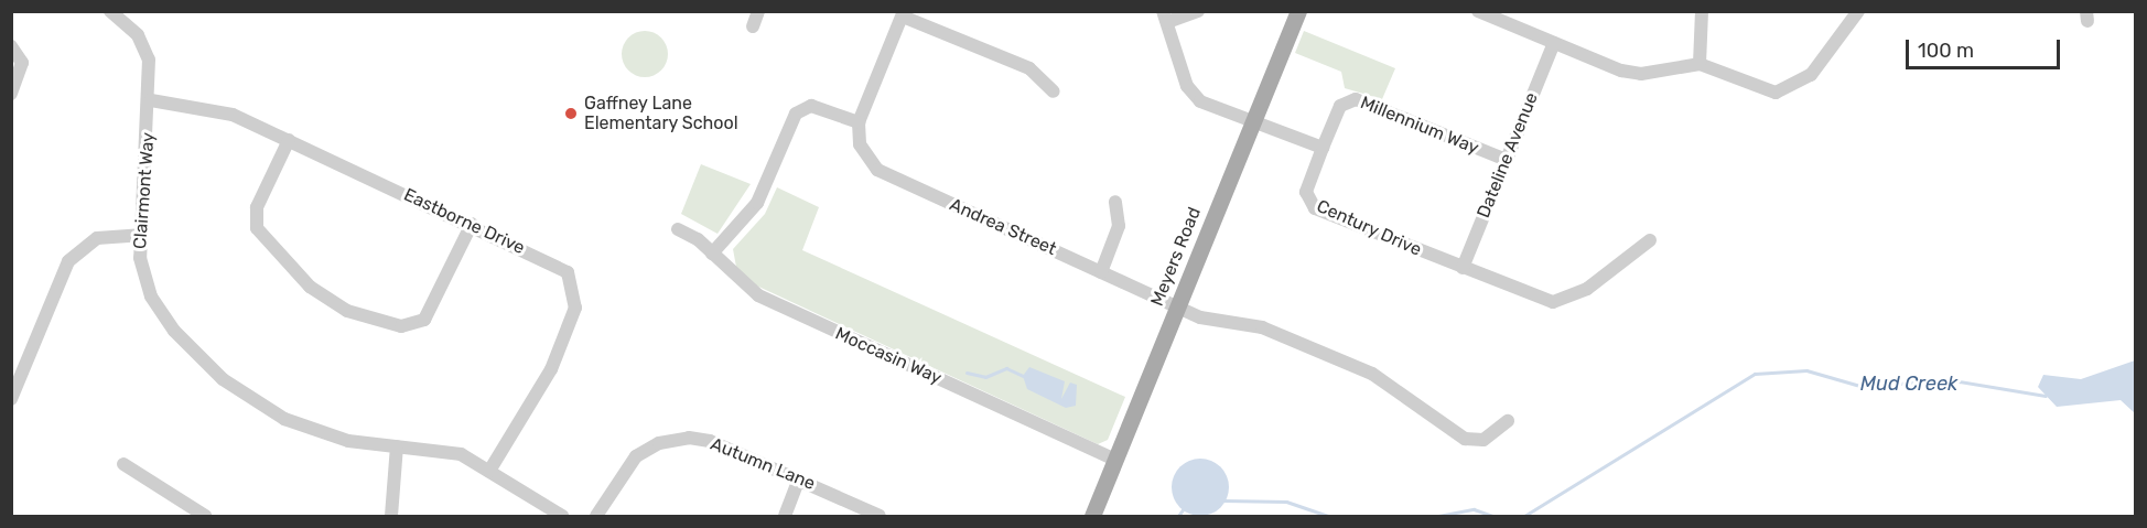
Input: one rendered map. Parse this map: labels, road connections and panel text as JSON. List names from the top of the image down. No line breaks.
{"streets":{"main road":["Meyers Road"],"street":["Millennium Way","Dateline Avenue","Clairmont Way","Eastborne Drive","Andrea Street","Century Drive","Moccasin Way","Autumn Lane"]},"crossings":[["Millennium Way","Dateline Avenue"],["Millennium Way","Century Drive"],["Dateline Avenue","Century Drive"],["Clairmont Way","Eastborne Drive"],["Andrea Street","Meyers Road"],["Meyers Road","Moccasin Way"]],"water":["Mud Creek"],"places":["Gaffney Lane Elementary School"],"scale_bar":"100 m"}
